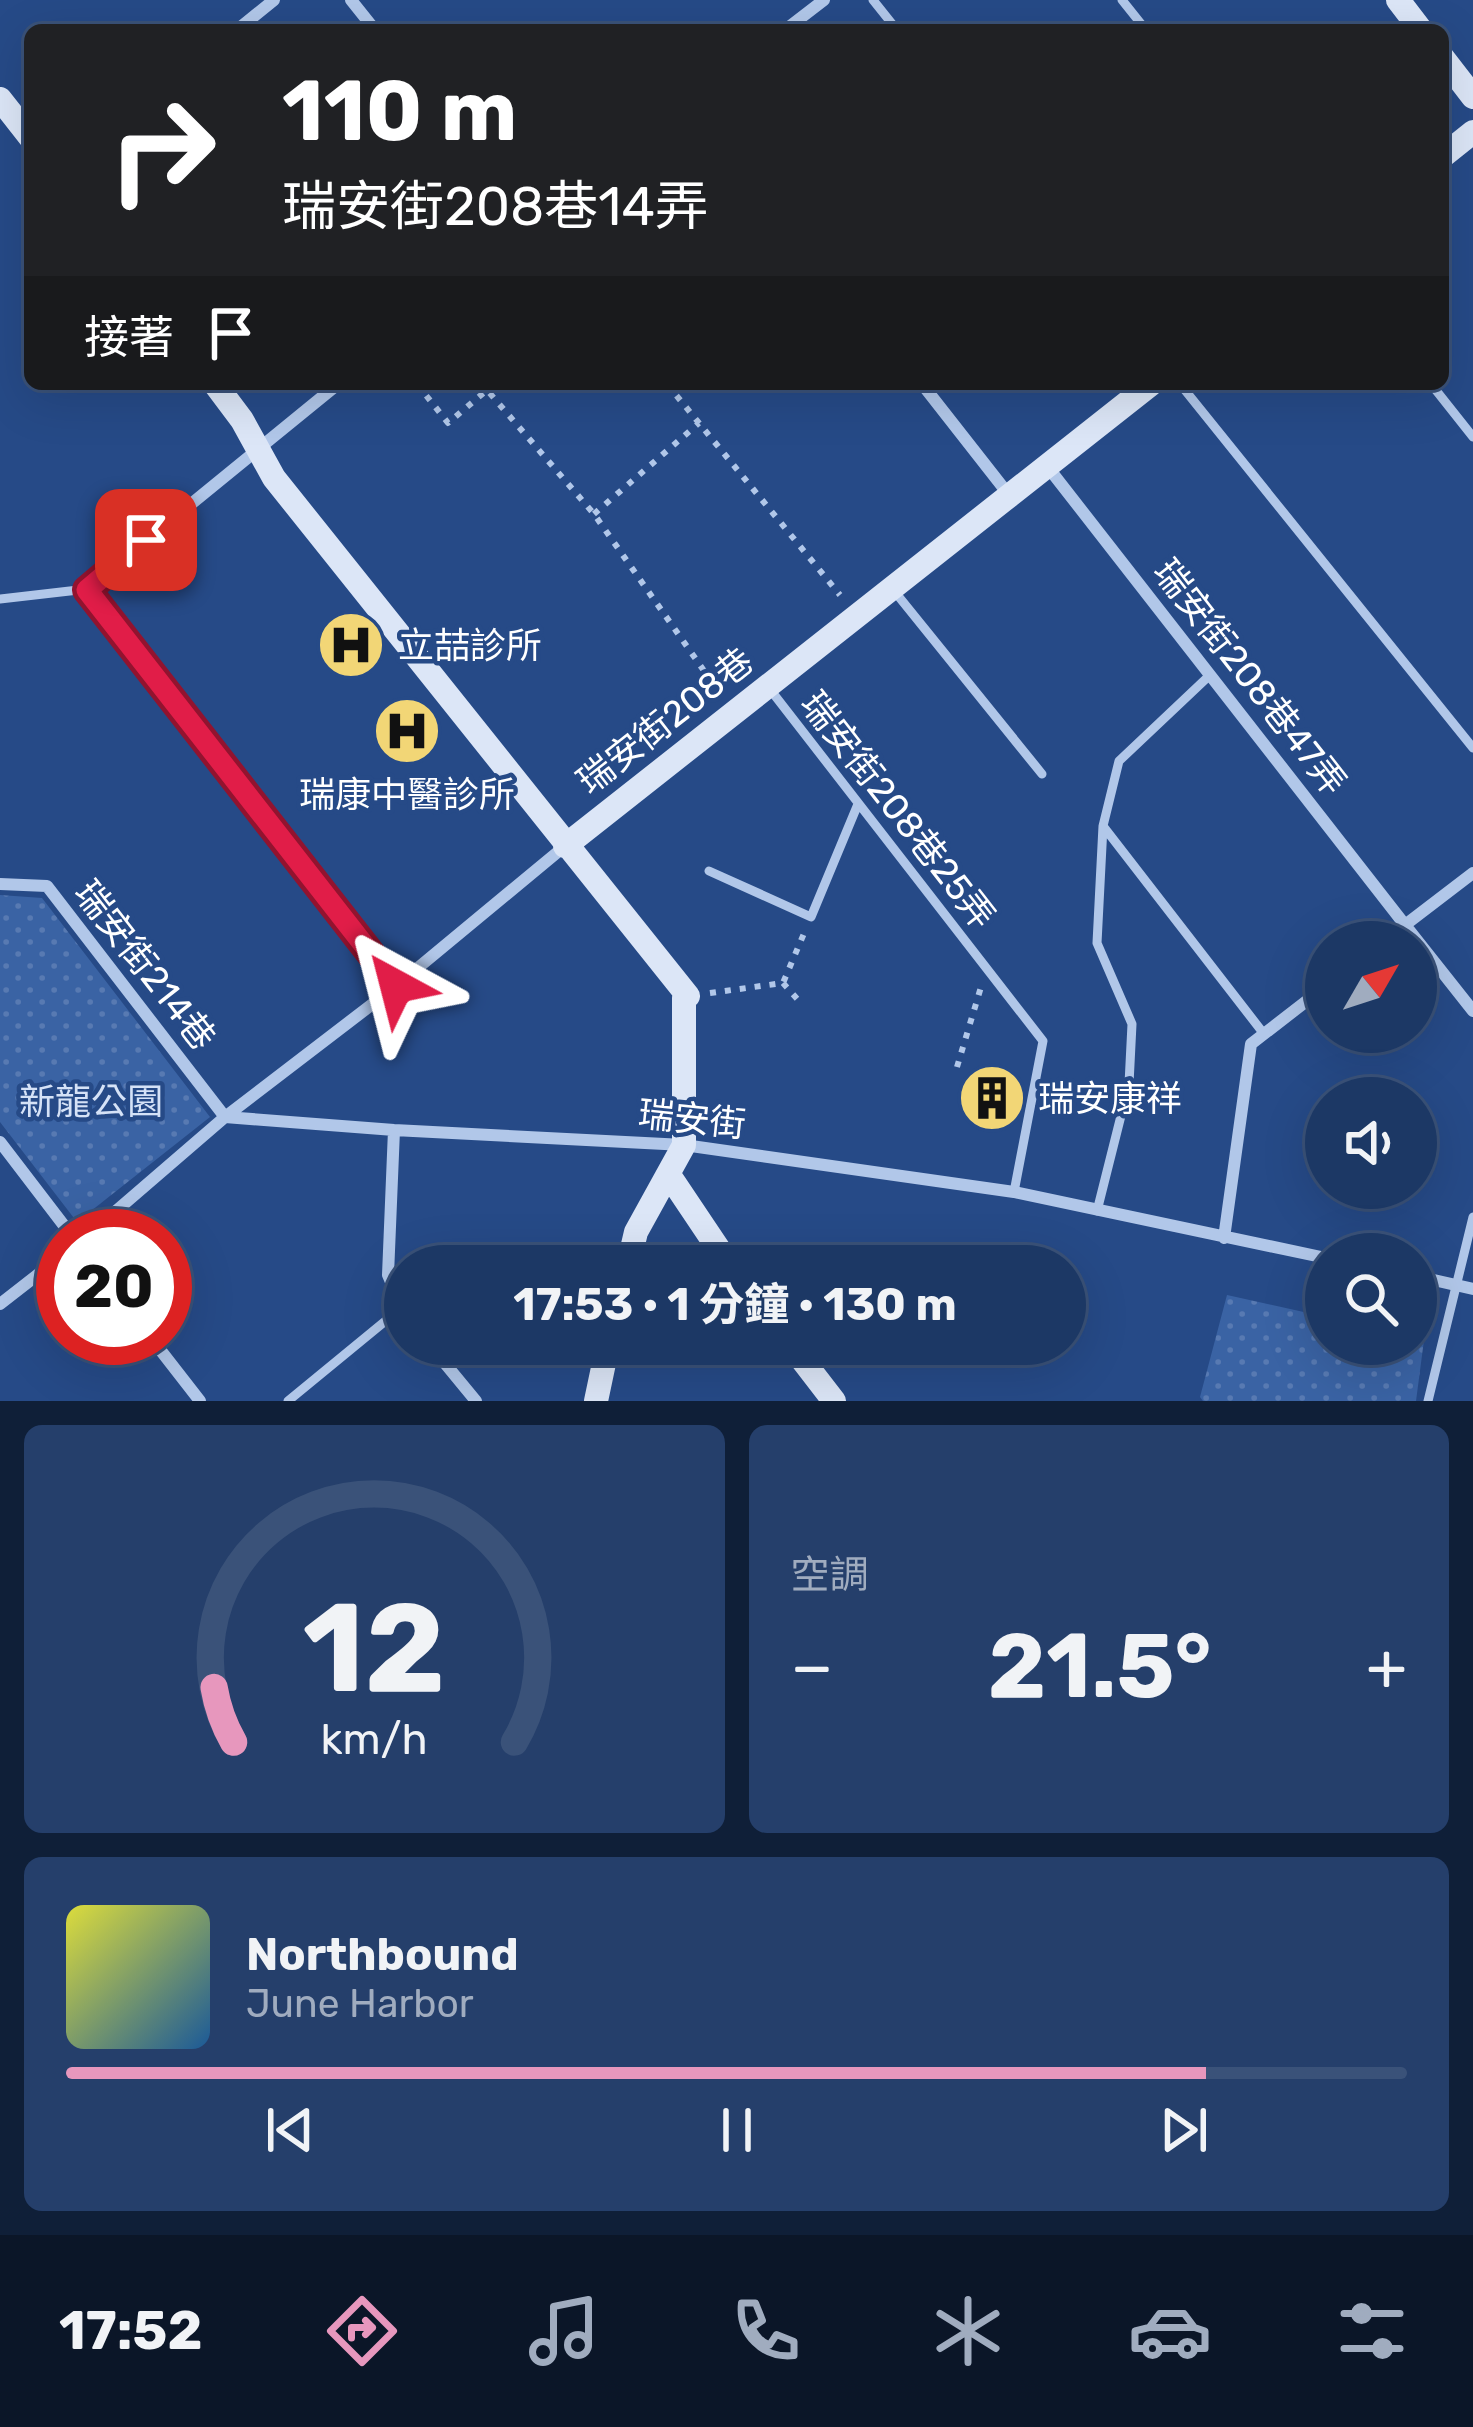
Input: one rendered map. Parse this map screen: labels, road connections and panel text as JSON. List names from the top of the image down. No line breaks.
{"streets":{"street":["瑞安街208巷47弄","瑞安街208巷","瑞安街214巷","瑞安街"],"lane":["瑞安街208巷25弄"]},"crossings":[["瑞安街208巷47弄","瑞安街208巷"],["瑞安街208巷","瑞安街208巷25弄"],["瑞安街208巷","瑞安街214巷"],["瑞安街208巷","瑞安街"],["瑞安街208巷25弄","瑞安街"],["瑞安街214巷","瑞安街"]],"parks":["新龍公園"],"places":{"hospital":["立喆診所","瑞康中醫診所"],"building":["瑞安康祥"]},"north":"top right","page":{"turn":["110 m","瑞安街208巷14弄"],"then":"接著","limit":"20","trip":"17:53 · 1 分鐘 · 130 m","tile":"空調","heat":["−","21.5°","+"],"song":["Northbound","June Harbor"],"tabs":"17:52","gauge":["12","km/h"]}}
